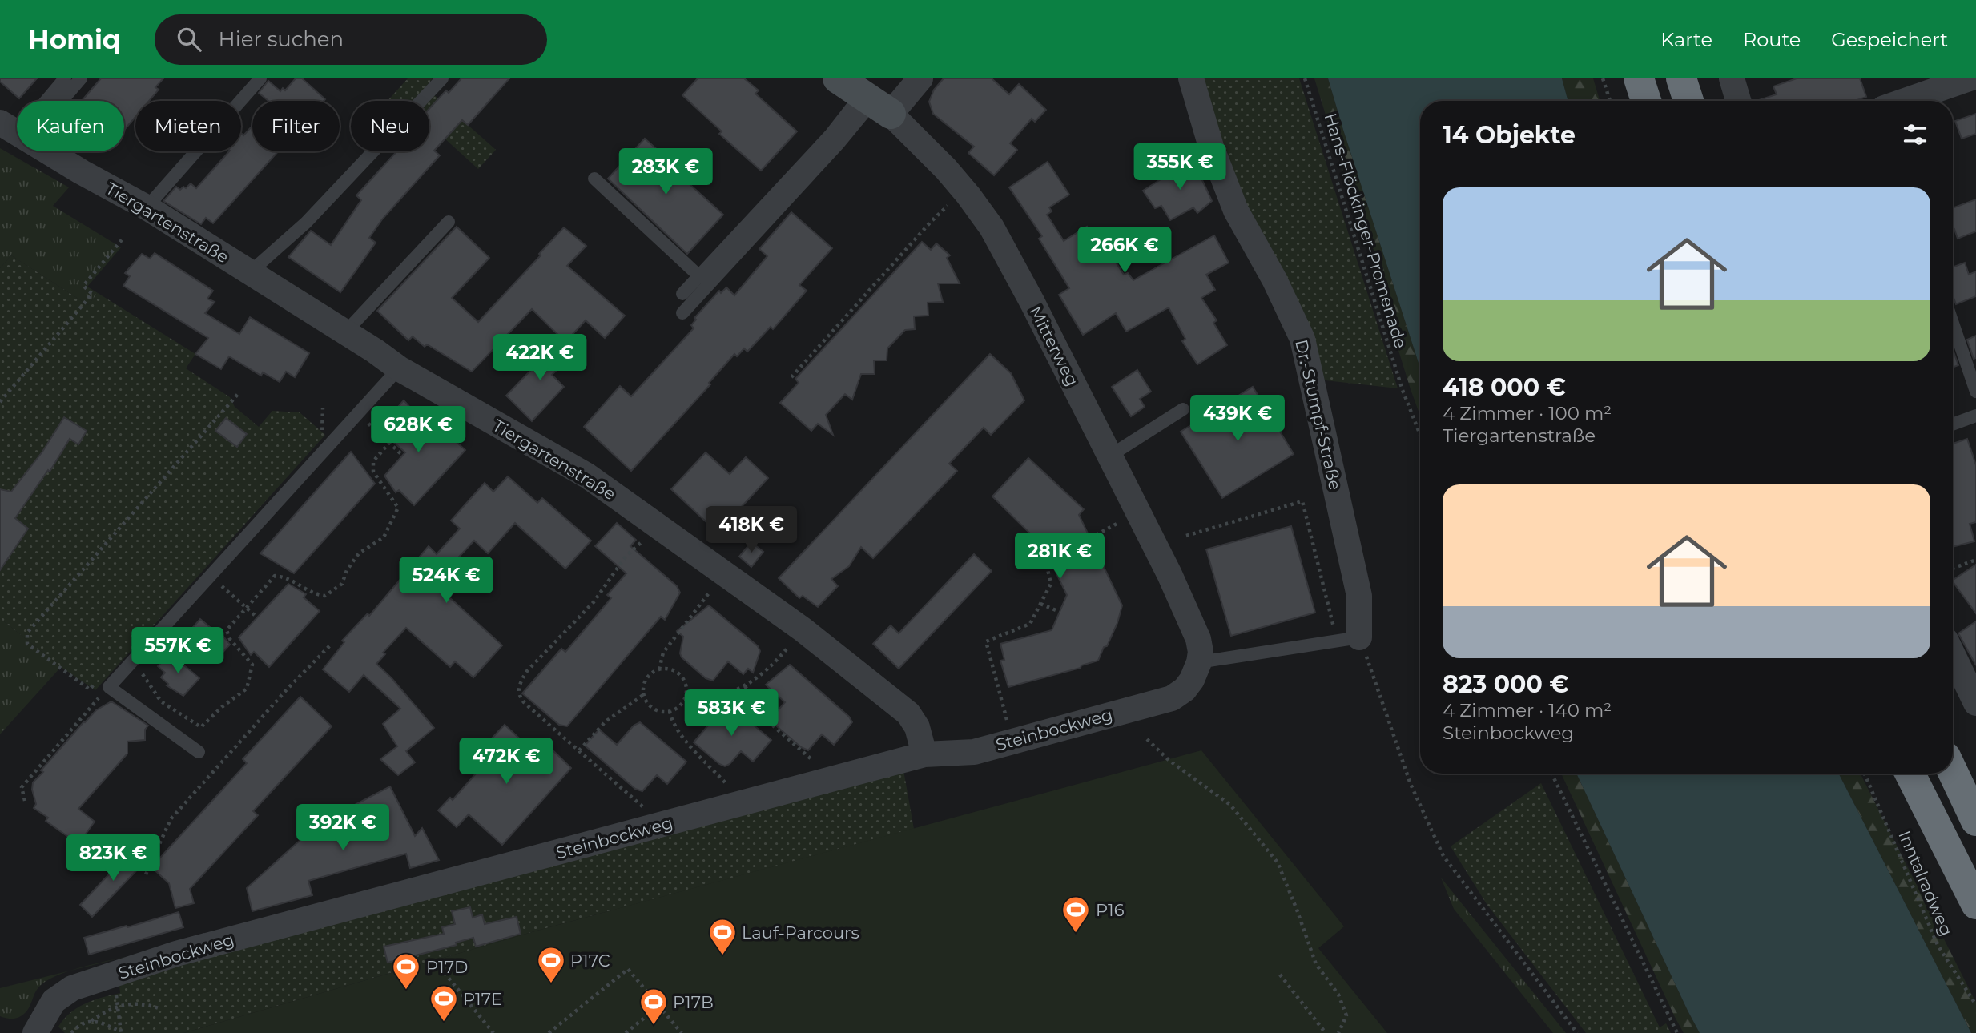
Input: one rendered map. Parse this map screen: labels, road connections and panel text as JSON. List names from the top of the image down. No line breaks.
{"streets":{"street":["Tiergartenstraße","Mitterweg","Dr.-Stumpf-Straße","Steinbockweg"],"path":["Hans-Flöckinger-Promenade","Inntalradweg"]},"crossings":[["Tiergartenstraße","Steinbockweg"],["Mitterweg","Steinbockweg"]],"places":{"sports":["P16","Lauf-Parcours","P17C","P17D","P17E","P17B"]},"page":{"header":"Homiq","search":"Hier suchen","nav":["Karte","Route","Gespeichert"],"chip":["Kaufen","Mieten","Filter","Neu"],"heading":"14 Objekte","price":["355K €","283K €","266K €","422K €","439K €","628K €","418K €","281K €","524K €","557K €","583K €","472K €","392K €","823K €"],"list":[{"name":"418 000 €","note":"4 Zimmer · 100 m² · Tiergartenstraße"},{"name":"823 000 €","note":"4 Zimmer · 140 m² · Steinbockweg"}]}}
